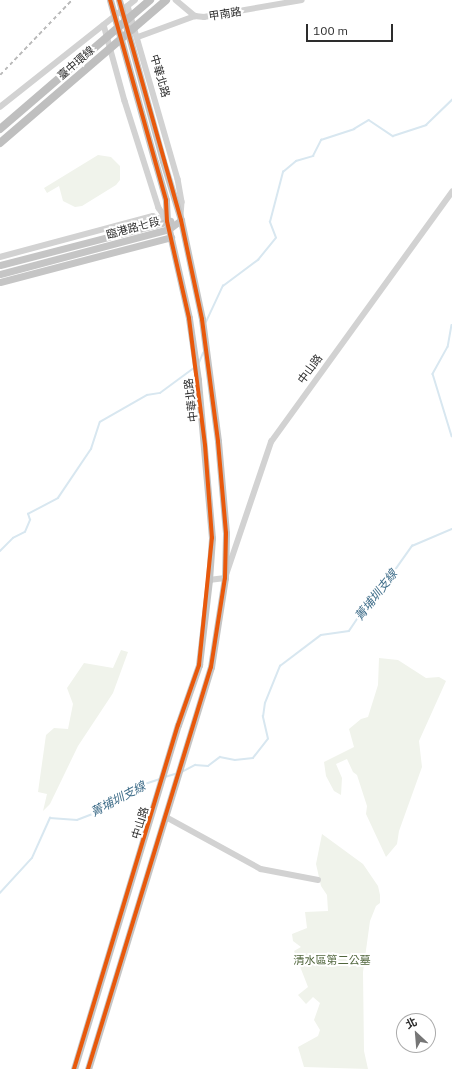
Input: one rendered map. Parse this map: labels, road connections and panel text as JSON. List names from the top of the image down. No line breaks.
{"streets":{"highway":["臺中環線"],"main road":["中華北路","臨港路七段","中山路"],"street":["甲南路"]},"crossings":[["中華北路","臨港路七段"],["中華北路","中山路"]],"water":["菁埔圳支線"],"parks":["清水區第二公墓"],"scale_bar":"100 m","north":"top left"}
